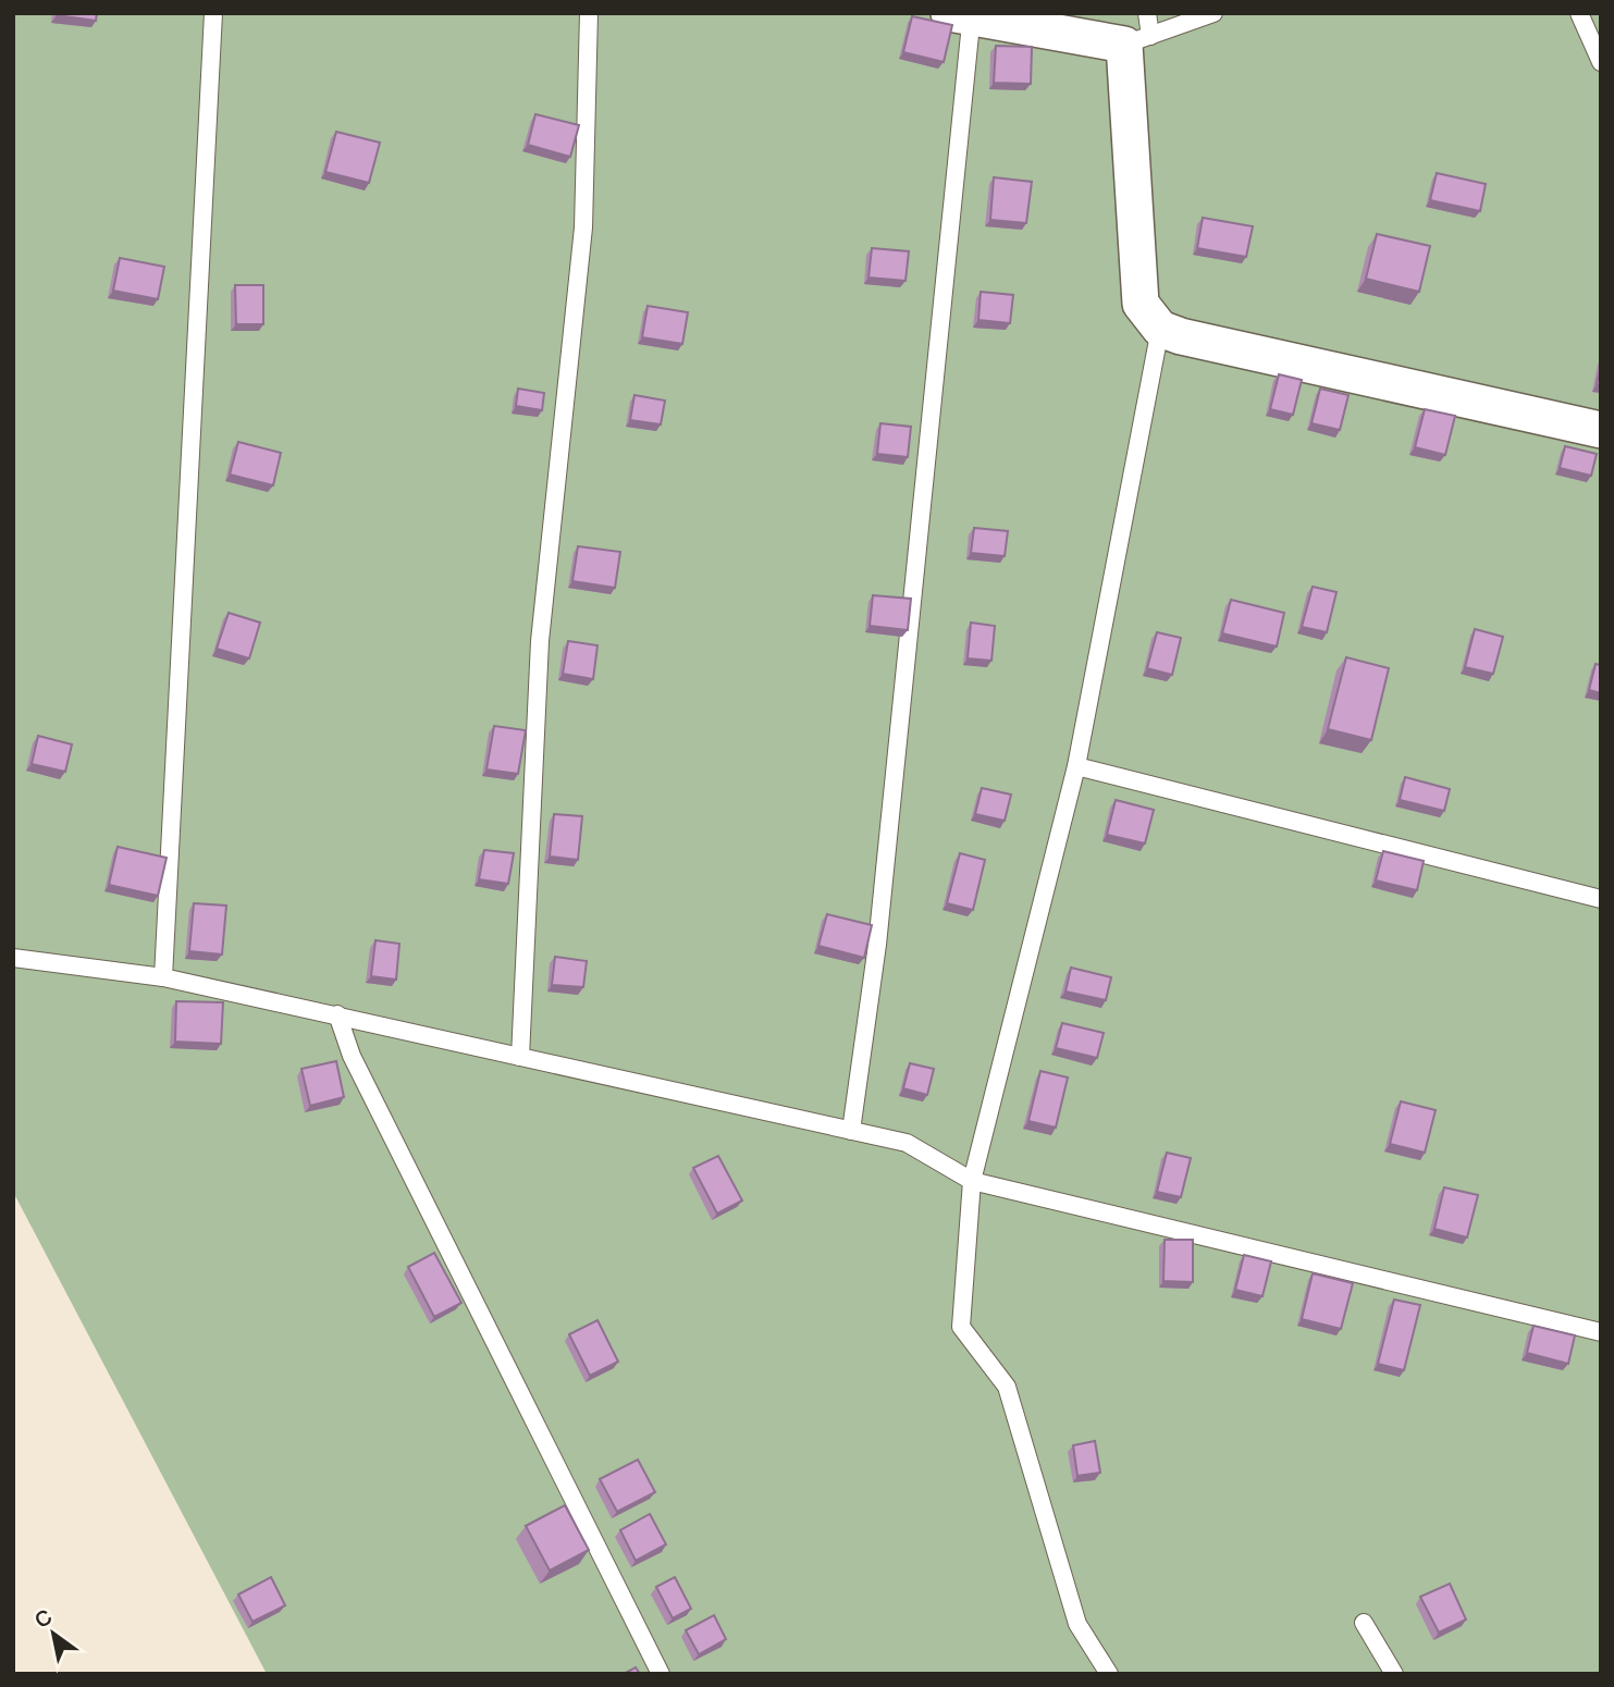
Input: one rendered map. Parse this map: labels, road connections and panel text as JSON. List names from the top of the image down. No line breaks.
{"north":"top left"}
